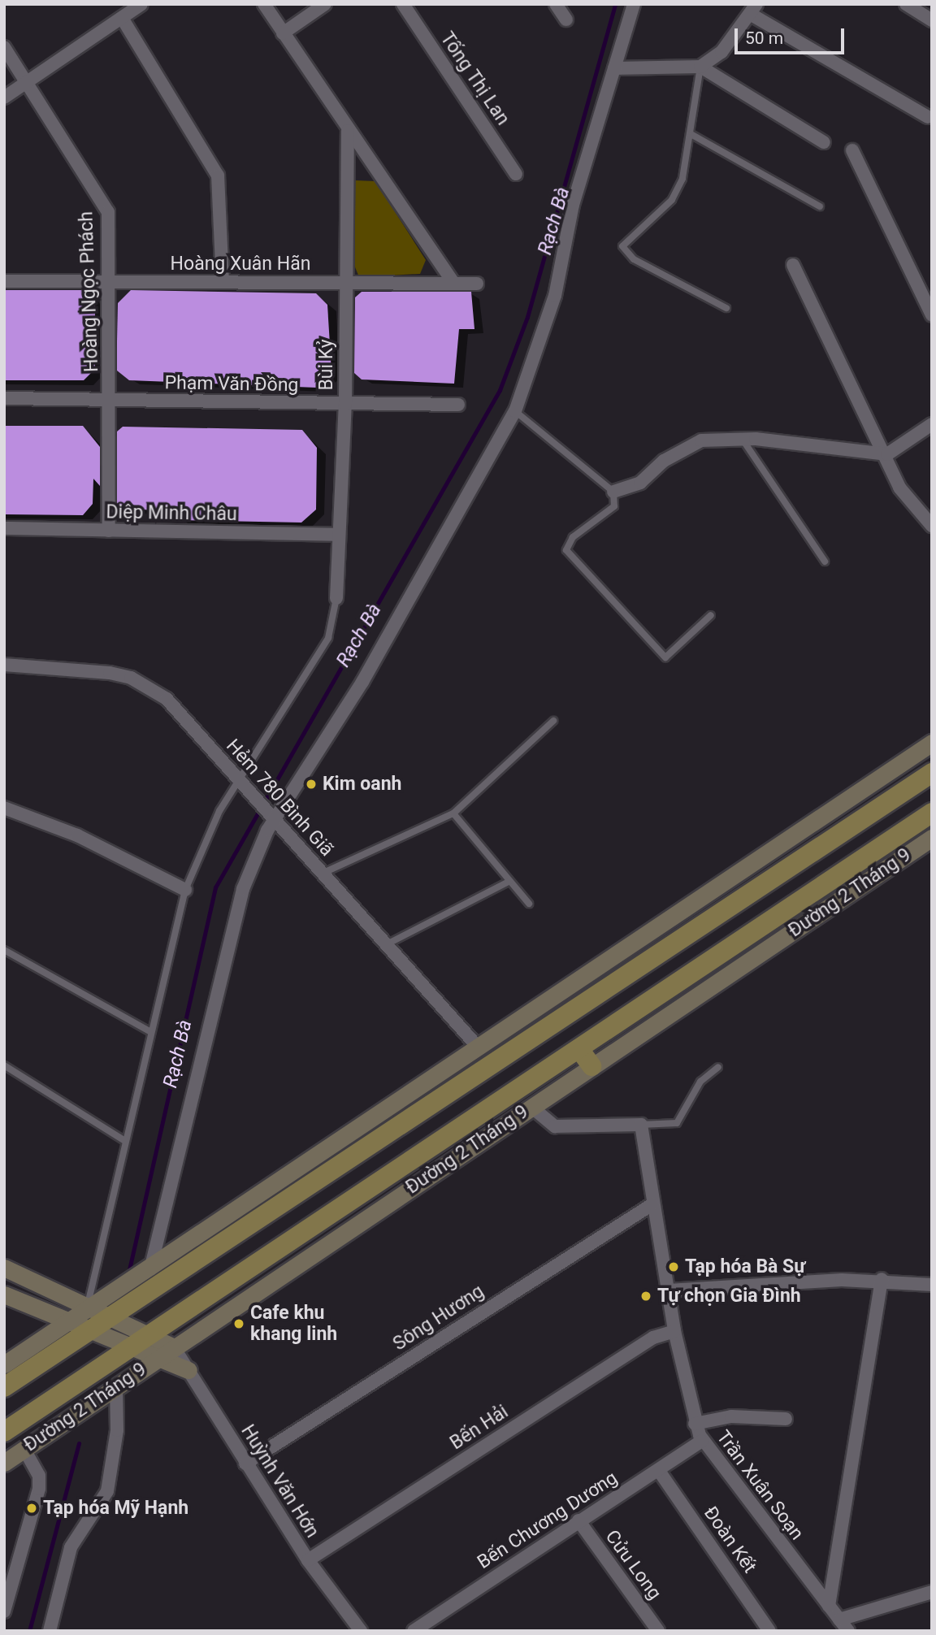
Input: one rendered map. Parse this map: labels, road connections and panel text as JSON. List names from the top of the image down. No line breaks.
{"streets":{"main road":["Đường 2 Tháng 9"],"street":["Tống Thị Lan","Hoàng Xuân Hãn","Hoàng Ngọc Phách","Bùi Kỷ","Phạm Văn Đồng","Diệp Minh Châu","Hẻm 780 Bình Giã","Sông Hương","Bến Hải","Huỳnh Văn Hớn","Trần Xuân Soạn","Bến Chương Dương","Đoàn Kết","Cửu Long"]},"crossings":[["Hoàng Xuân Hãn","Hoàng Ngọc Phách"],["Hoàng Xuân Hãn","Bùi Kỷ"],["Hoàng Ngọc Phách","Phạm Văn Đồng"],["Hoàng Ngọc Phách","Diệp Minh Châu"],["Bùi Kỷ","Phạm Văn Đồng"],["Bùi Kỷ","Diệp Minh Châu"],["Đường 2 Tháng 9","Huỳnh Văn Hớn"],["Sông Hương","Huỳnh Văn Hớn"],["Sông Hương","Trần Xuân Soạn"],["Bến Hải","Huỳnh Văn Hớn"],["Bến Hải","Trần Xuân Soạn"],["Trần Xuân Soạn","Bến Chương Dương"],["Bến Chương Dương","Đoàn Kết"],["Bến Chương Dương","Cửu Long"]],"water":["Rạch Bà"],"places":["Kim oanh","Tạp hóa Bà Sự","Tự chọn Gia Đình","Cafe khu khang linh","Tạp hóa Mỹ Hạnh"],"scale_bar":"50 m"}
